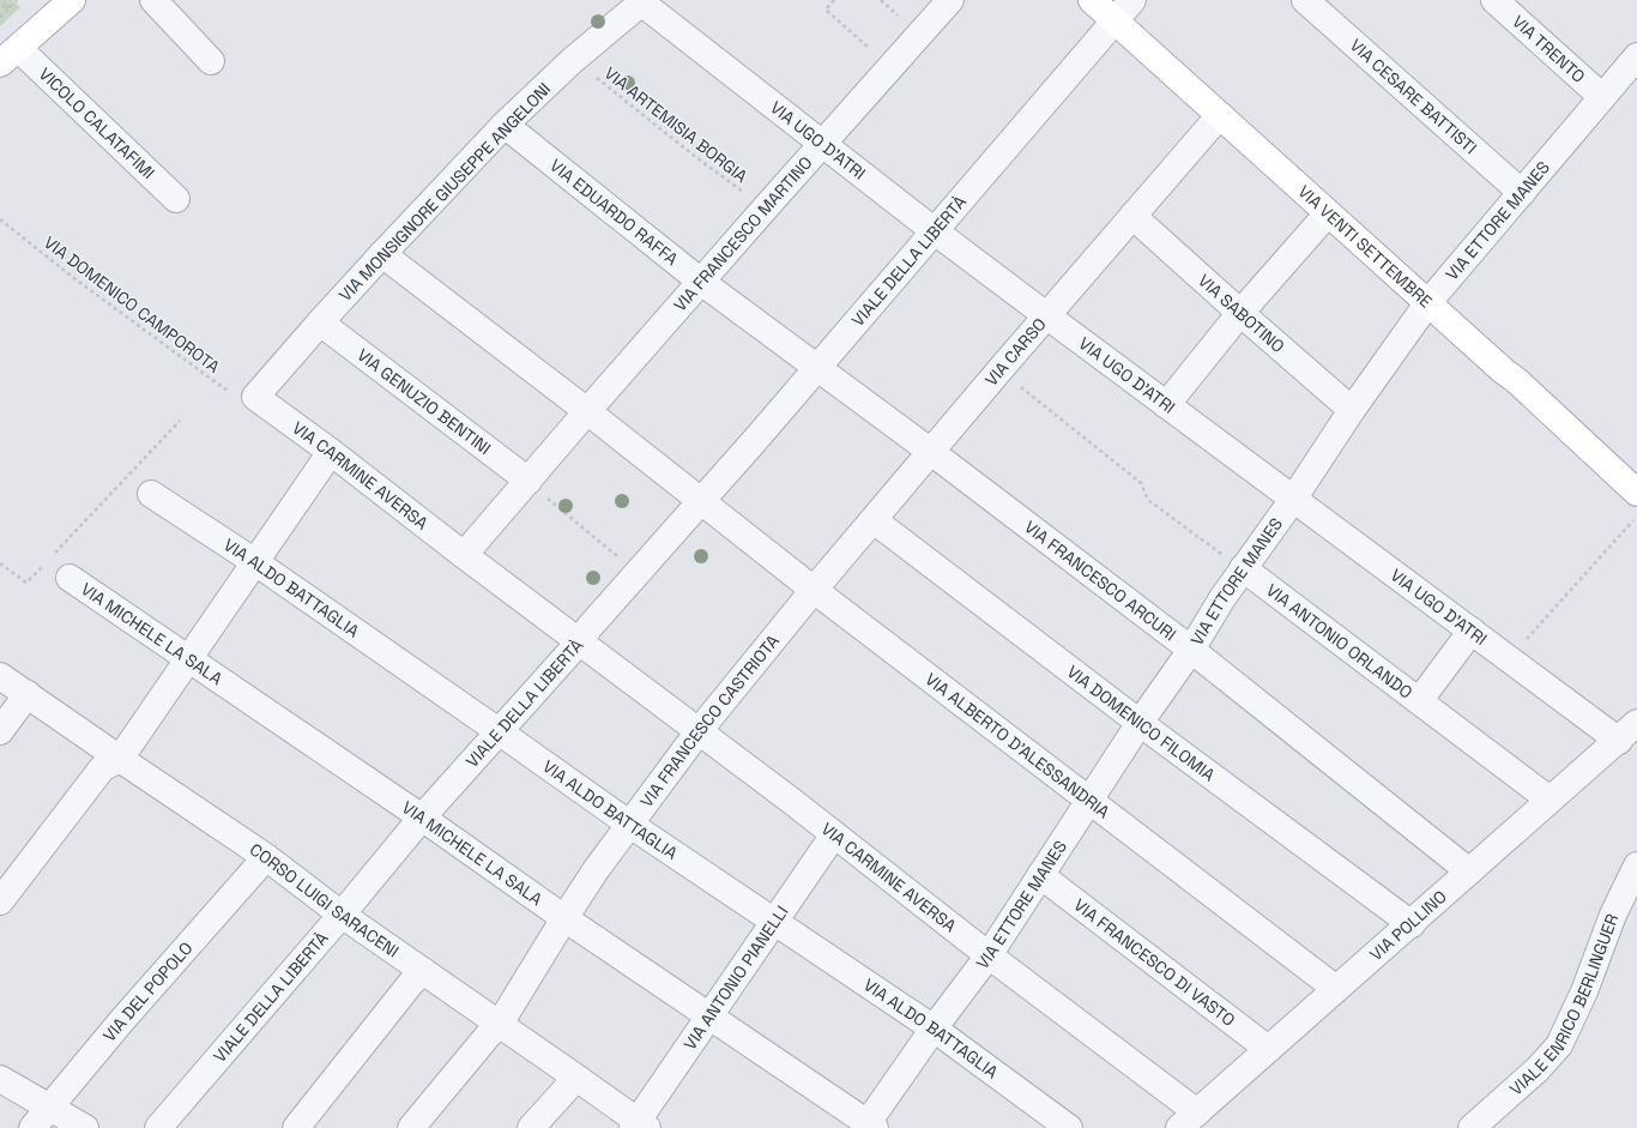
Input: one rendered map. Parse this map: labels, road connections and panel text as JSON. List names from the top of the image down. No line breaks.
{"streets":{"main road":["VIA VENTI SETTEMBRE"],"street":["VIA TRENTO","VIA CESARE BATTISTI","VICOLO CALATAFIMI","VIA UGO D'ATRI","VIA MONSIGNORE GIUSEPPE ANGELONI","VIA EDUARDO RAFFA","VIA ETTORE MANES","VIA FRANCESCO MARTINO","VIALE DELLA LIBERTÀ","VIA SABOTINO","VIA CARSO","VIA GENUZIO BENTINI","VIA CARMINE AVERSA","VIA FRANCESCO ARCURI","VIA ALDO BATTAGLIA","VIA MICHELE LA SALA","VIA ANTONIO ORLANDO","VIA FRANCESCO CASTRIOTA","VIA DOMENICO FILOMIA","VIA ALBERTO D'ALESSANDRIA","CORSO LUIGI SARACENI","VIA POLLINO","VIA FRANCESCO DI VASTO","VIA ANTONIO PIANELLI","VIA DEL POPOLO","VIALE ENRICO BERLINGUER"],"path":["VIA ARTEMISIA BORGIA","VIA DOMENICO CAMPOROTA"]},"crossings":[["VIA TRENTO","VIA ETTORE MANES"],["VIA CESARE BATTISTI","VIA ETTORE MANES"],["VIA ARTEMISIA BORGIA","VIA MONSIGNORE GIUSEPPE ANGELONI"],["VIA ARTEMISIA BORGIA","VIA FRANCESCO MARTINO"],["VIA UGO D'ATRI","VIA MONSIGNORE GIUSEPPE ANGELONI"],["VIA UGO D'ATRI","VIA ETTORE MANES"],["VIA UGO D'ATRI","VIA FRANCESCO MARTINO"],["VIA UGO D'ATRI","VIALE DELLA LIBERTÀ"],["VIA UGO D'ATRI","VIA CARSO"],["VIA UGO D'ATRI","VIA POLLINO"],["VIA MONSIGNORE GIUSEPPE ANGELONI","VIA EDUARDO RAFFA"],["VIA MONSIGNORE GIUSEPPE ANGELONI","VIA DOMENICO CAMPOROTA"],["VIA MONSIGNORE GIUSEPPE ANGELONI","VIA GENUZIO BENTINI"],["VIA MONSIGNORE GIUSEPPE ANGELONI","VIA CARMINE AVERSA"],["VIA EDUARDO RAFFA","VIA FRANCESCO MARTINO"],["VIA EDUARDO RAFFA","VIALE DELLA LIBERTÀ"],["VIA EDUARDO RAFFA","VIA FRANCESCO ARCURI"],["VIA ETTORE MANES","VIA VENTI SETTEMBRE"],["VIA ETTORE MANES","VIA SABOTINO"],["VIA ETTORE MANES","VIA CARMINE AVERSA"],["VIA ETTORE MANES","VIA FRANCESCO ARCURI"],["VIA ETTORE MANES","VIA ALDO BATTAGLIA"],["VIA ETTORE MANES","VIA MICHELE LA SALA"],["VIA ETTORE MANES","VIA ANTONIO ORLANDO"],["VIA ETTORE MANES","VIA DOMENICO FILOMIA"],["VIA ETTORE MANES","VIA ALBERTO D'ALESSANDRIA"],["VIA ETTORE MANES","VIA FRANCESCO DI VASTO"],["VIA FRANCESCO MARTINO","VIA GENUZIO BENTINI"],["VIA FRANCESCO MARTINO","VIA CARMINE AVERSA"],["VIA FRANCESCO MARTINO","VIA ALBERTO D'ALESSANDRIA"],["VIA VENTI SETTEMBRE","VIALE DELLA LIBERTÀ"],["VIA VENTI SETTEMBRE","VIA CARSO"],["VIALE DELLA LIBERTÀ","VIA CARMINE AVERSA"],["VIALE DELLA LIBERTÀ","VIA FRANCESCO ARCURI"],["VIALE DELLA LIBERTÀ","VIA ALDO BATTAGLIA"],["VIALE DELLA LIBERTÀ","VIA MICHELE LA SALA"],["VIALE DELLA LIBERTÀ","VIA ALBERTO D'ALESSANDRIA"],["VIALE DELLA LIBERTÀ","CORSO LUIGI SARACENI"],["VIA DOMENICO CAMPOROTA","VIA CARMINE AVERSA"],["VIA SABOTINO","VIA CARSO"],["VIA CARSO","VIA FRANCESCO ARCURI"],["VIA CARSO","VIA FRANCESCO CASTRIOTA"],["VIA CARSO","VIA DOMENICO FILOMIA"],["VIA CARSO","VIA ALBERTO D'ALESSANDRIA"],["VIA CARMINE AVERSA","VIA FRANCESCO CASTRIOTA"],["VIA CARMINE AVERSA","VIA POLLINO"],["VIA CARMINE AVERSA","VIA ANTONIO PIANELLI"],["VIA FRANCESCO ARCURI","VIA POLLINO"],["VIA ALDO BATTAGLIA","VIA FRANCESCO CASTRIOTA"],["VIA ALDO BATTAGLIA","VIA ANTONIO PIANELLI"],["VIA MICHELE LA SALA","VIA FRANCESCO CASTRIOTA"],["VIA MICHELE LA SALA","VIA ANTONIO PIANELLI"],["VIA ANTONIO ORLANDO","VIA POLLINO"],["VIA FRANCESCO CASTRIOTA","VIA ALBERTO D'ALESSANDRIA"],["VIA FRANCESCO CASTRIOTA","CORSO LUIGI SARACENI"],["VIA DOMENICO FILOMIA","VIA POLLINO"],["VIA ALBERTO D'ALESSANDRIA","VIA POLLINO"],["CORSO LUIGI SARACENI","VIA ANTONIO PIANELLI"],["CORSO LUIGI SARACENI","VIA DEL POPOLO"],["VIA POLLINO","VIA FRANCESCO DI VASTO"]]}
